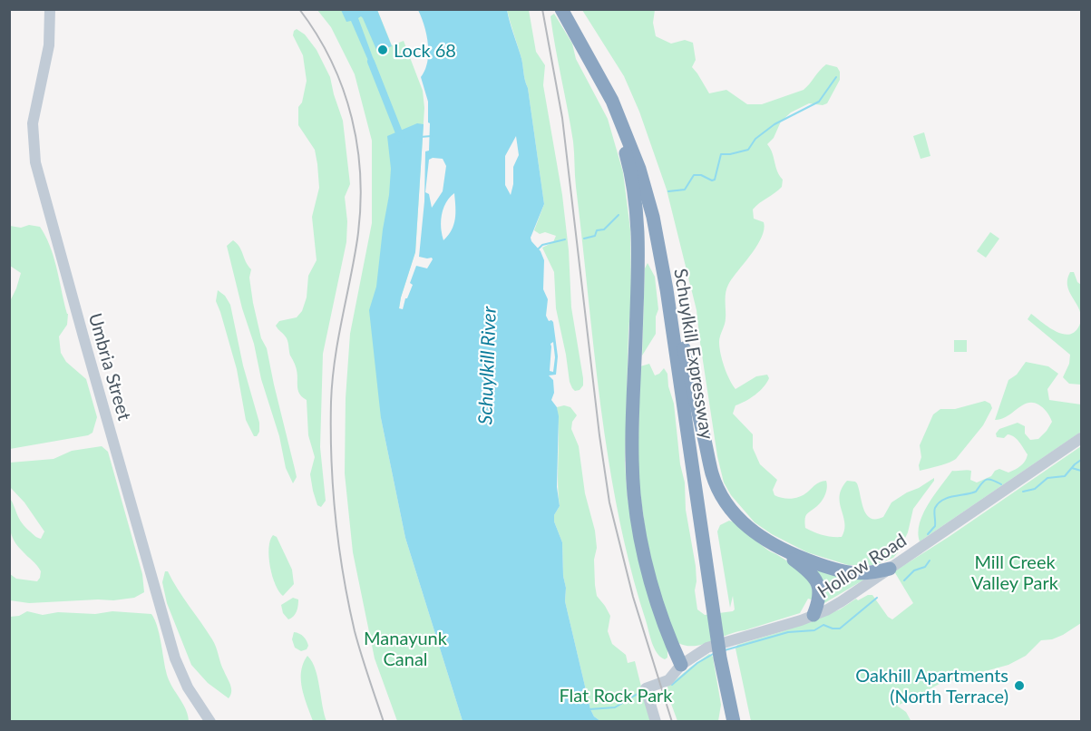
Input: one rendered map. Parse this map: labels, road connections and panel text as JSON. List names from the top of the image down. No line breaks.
{"streets":{"highway":["Schuylkill Expressway"],"main road":["Umbria Street","Hollow Road"]},"water":["Schuylkill River"],"parks":["Mill Creek Valley Park","Manayunk Canal","Flat Rock Park"],"places":["Lock 68","Oakhill Apartments (North Terrace)"]}
